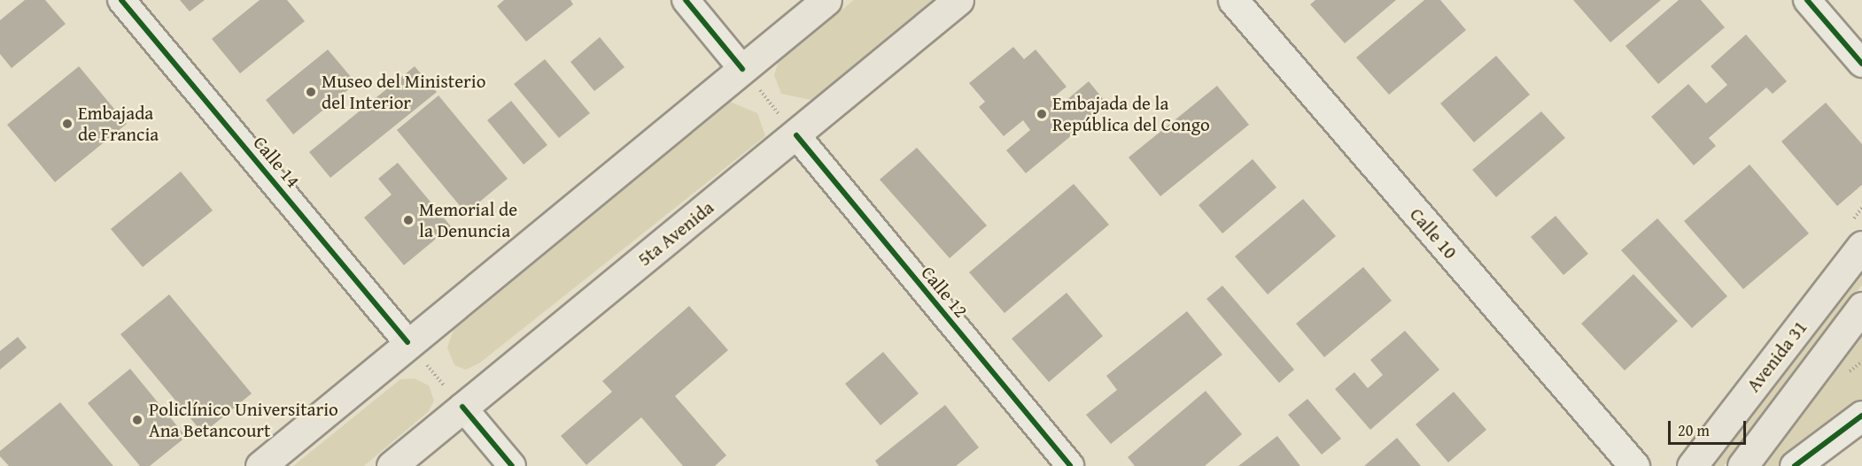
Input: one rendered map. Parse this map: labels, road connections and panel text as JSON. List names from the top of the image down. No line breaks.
{"streets":{"main road":["5ta Avenida","Calle 10","Avenida 31"],"street":["Calle 14","Calle 12"]},"crossings":[["5ta Avenida","Calle 12"]],"places":["Museo del Ministerio del Interior","Embajada de la República del Congo","Embajada de Francia","Memorial de la Denuncia","Policlínico Universitario Ana Betancourt"],"scale_bar":"20 m"}
